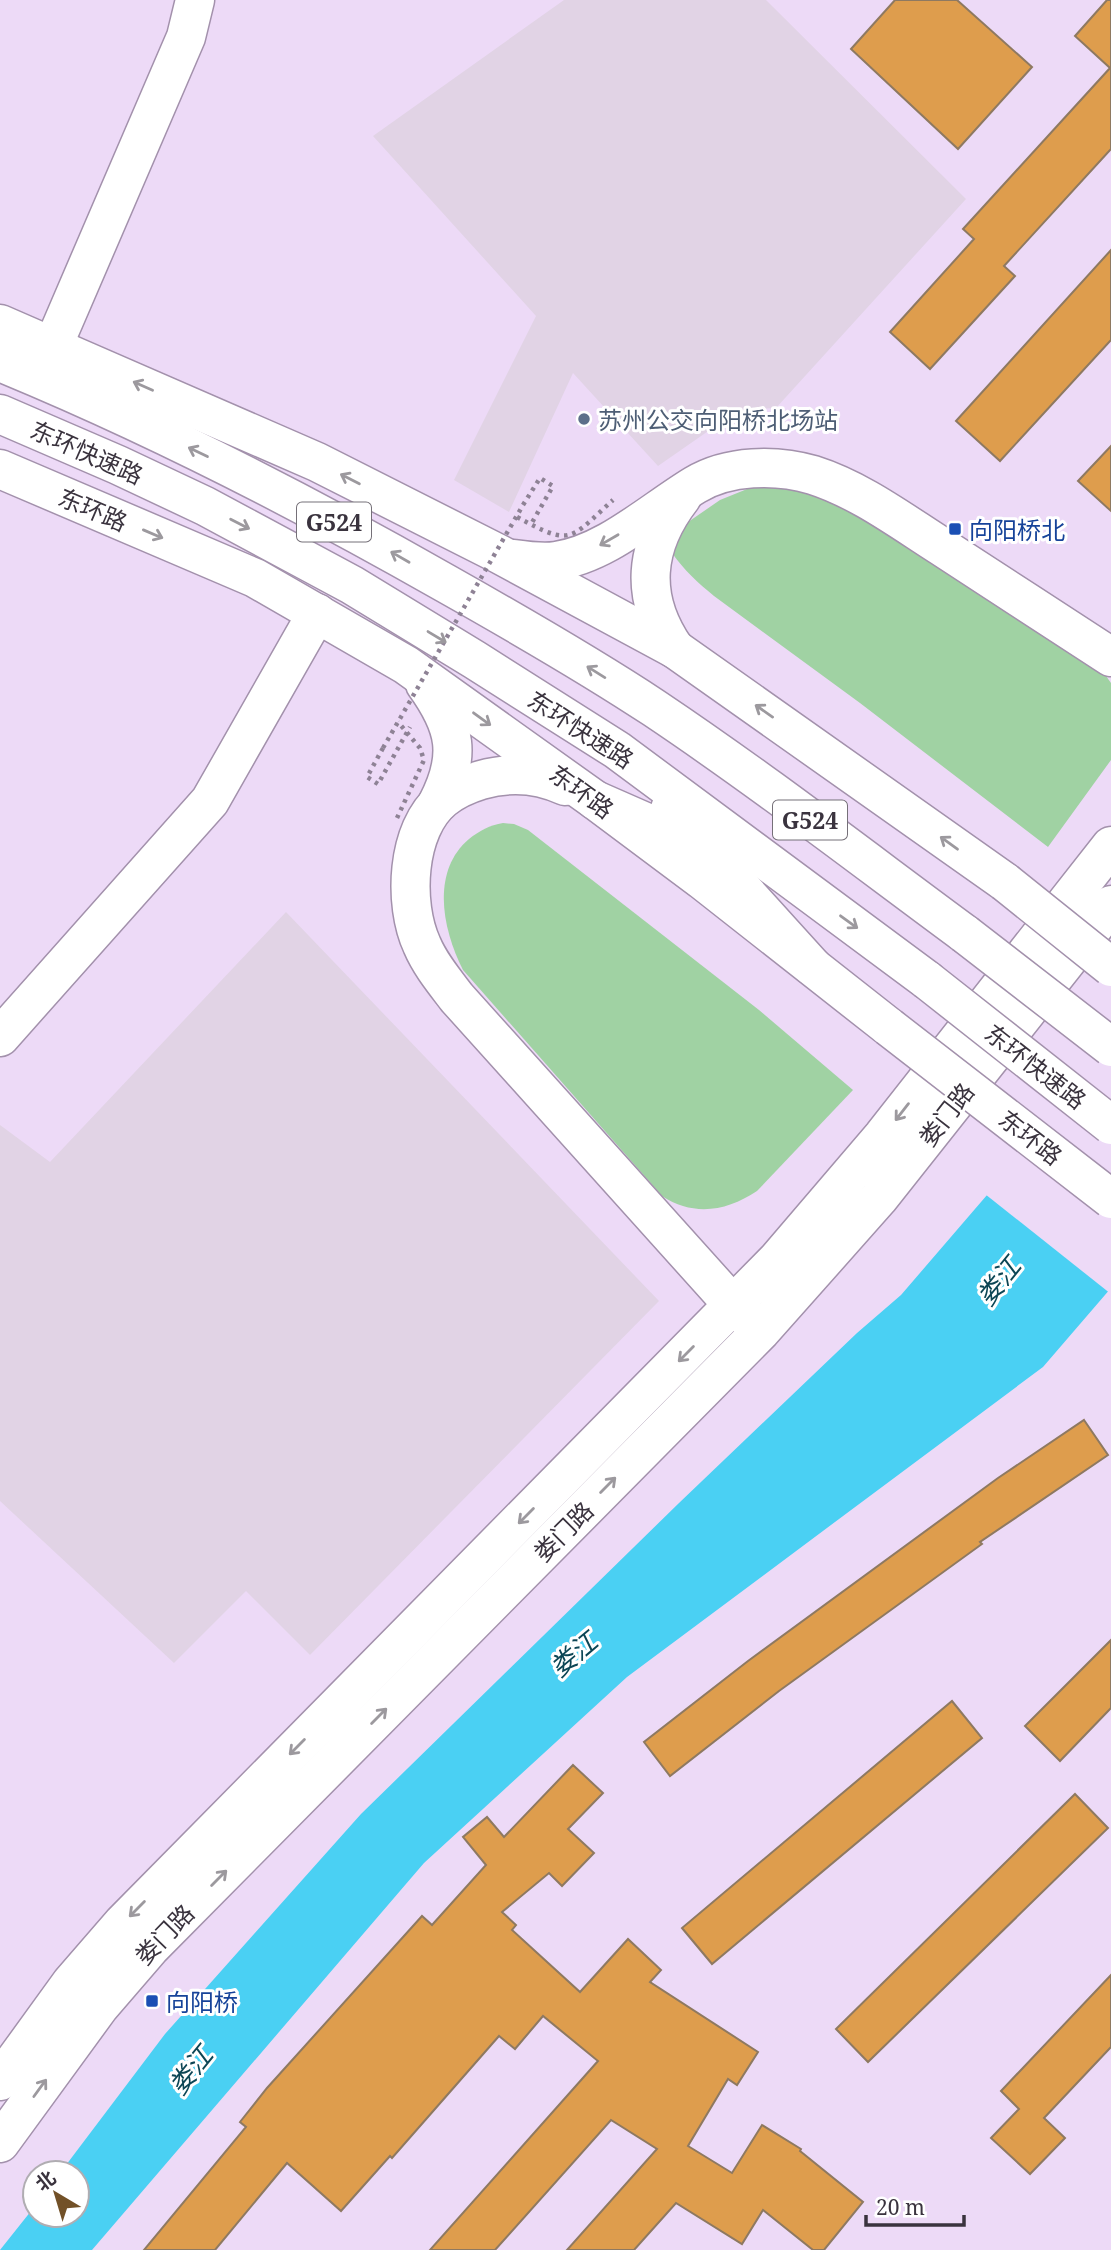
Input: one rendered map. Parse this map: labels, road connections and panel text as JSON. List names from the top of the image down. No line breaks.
{"streets":{"main road":["东环快速路","东环路","G524","娄门路"]},"water":["娄江"],"places":{"other":["苏州公交向阳桥北场站"],"transit":["向阳桥北","向阳桥"]},"scale_bar":"20 m","north":"top left"}
